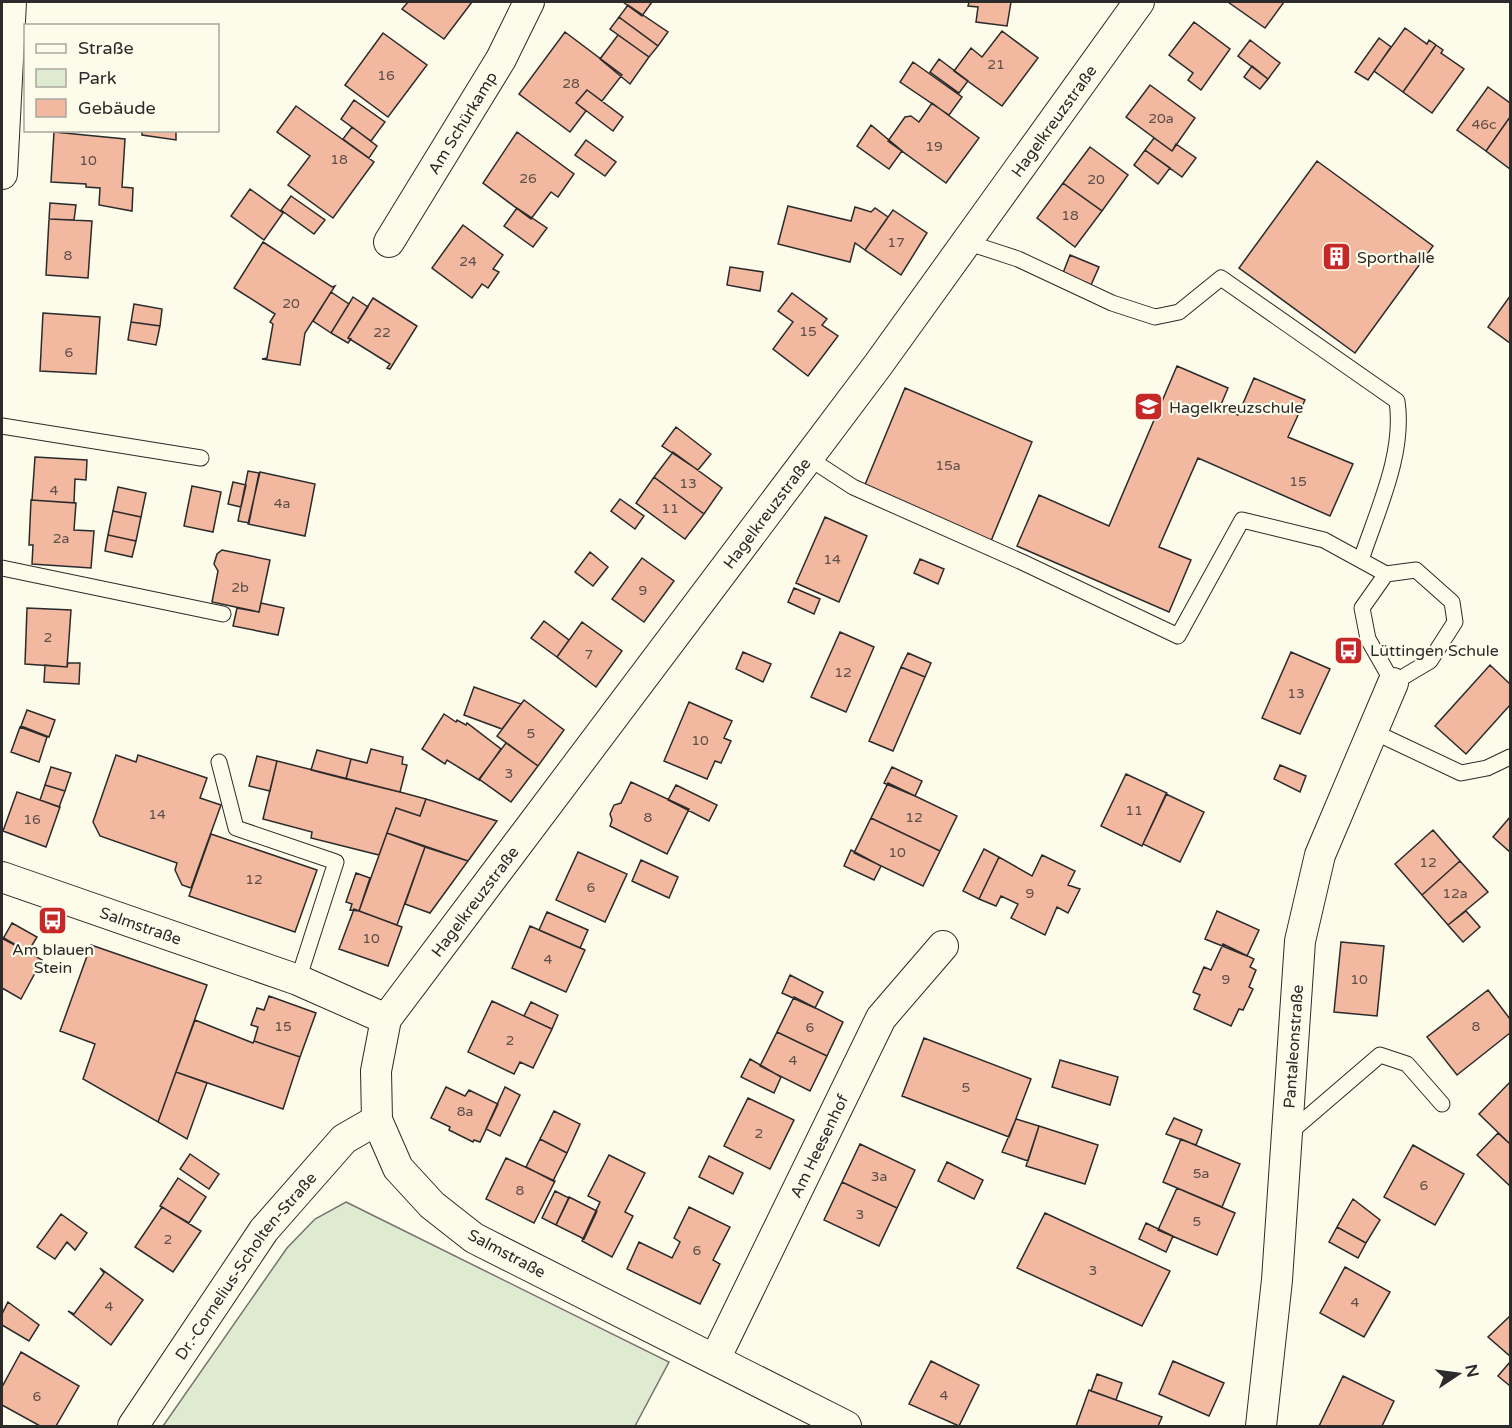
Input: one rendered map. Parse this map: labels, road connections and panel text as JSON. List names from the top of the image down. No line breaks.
{"streets":{"street":["Hagelkreuzstraße","Am Schürkamp","Salmstraße","Pantaleonstraße","Am Heesenhof","Dr.-Cornelius-Scholten-Straße"]},"crossings":[["Hagelkreuzstraße","Salmstraße"],["Salmstraße","Am Heesenhof"],["Salmstraße","Dr.-Cornelius-Scholten-Straße"]],"places":{"building":["Sporthalle"],"school or university":["Hagelkreuzschule"],"bus stop":["Lüttingen Schule","Am blauen Stein"]},"house_numbers":["21","16","28","20a","46c","19","18","10","26","20","18","17","8","24","20","15","22","6","15a","15","13","4","4a","11","2a","14","2b","9","2","7","12","13","5","10","3","11","14","8","12","16","10","12","12","6","9","12a","10","4","9","10","15","8","6","2","4","5","8a","2","5a","3a","6","8","3","5","2","6","3","4","4","4","6"],"legend":["Straße","Park","Gebäude"],"north":"right"}
